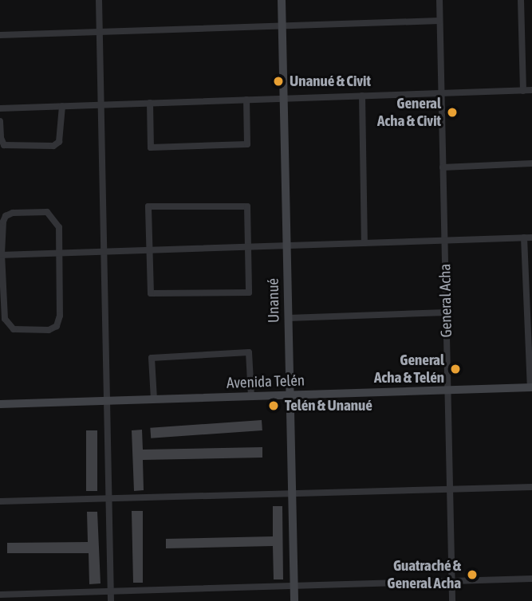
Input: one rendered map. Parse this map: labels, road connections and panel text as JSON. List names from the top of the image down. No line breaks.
{"streets":{"street":["Unanué","General Acha","Avenida Telén"]},"crossings":[["Unanué","Avenida Telén"],["General Acha","Avenida Telén"]],"places":["Unanué & Civit","General Acha & Civit","General Acha & Telén","Telén & Unanué","Guatraché & General Acha"]}
